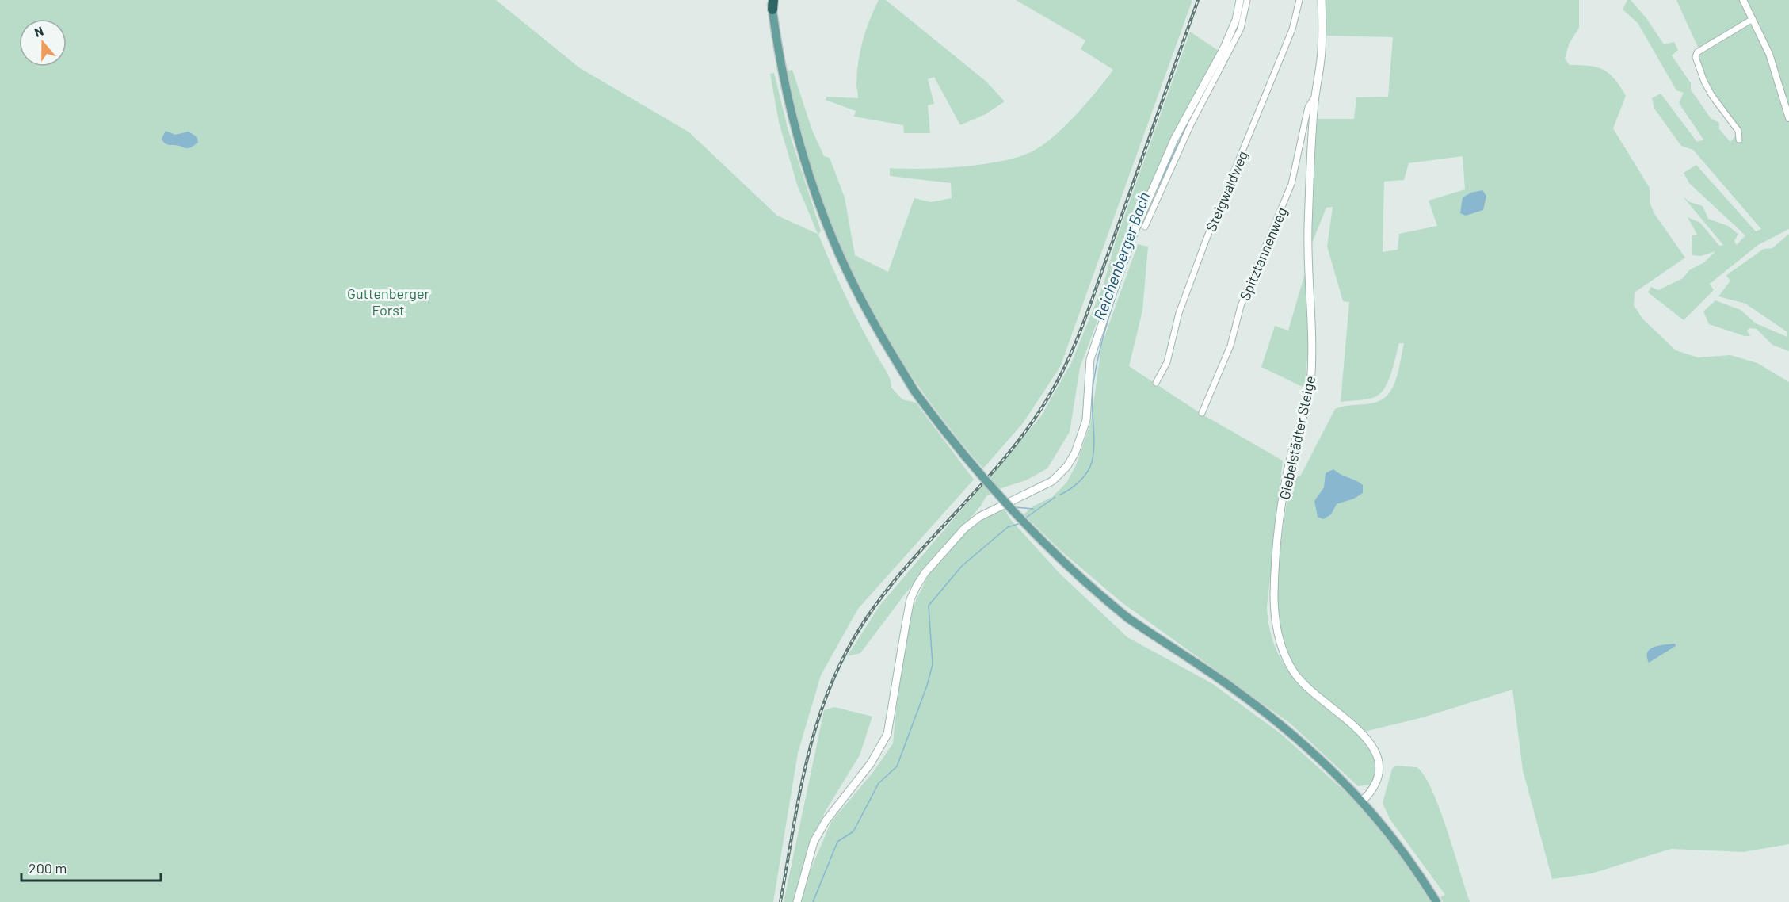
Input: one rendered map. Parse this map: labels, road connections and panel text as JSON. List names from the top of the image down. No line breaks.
{"streets":{"main road":["Giebelstädter Steige"],"street":["Steigwaldweg","Spitztannenweg"]},"crossings":[["Spitztannenweg","Giebelstädter Steige"]],"water":["Reichenberger Bach"],"parks":["Guttenberger Forst"],"scale_bar":"200 m","north":"top"}
